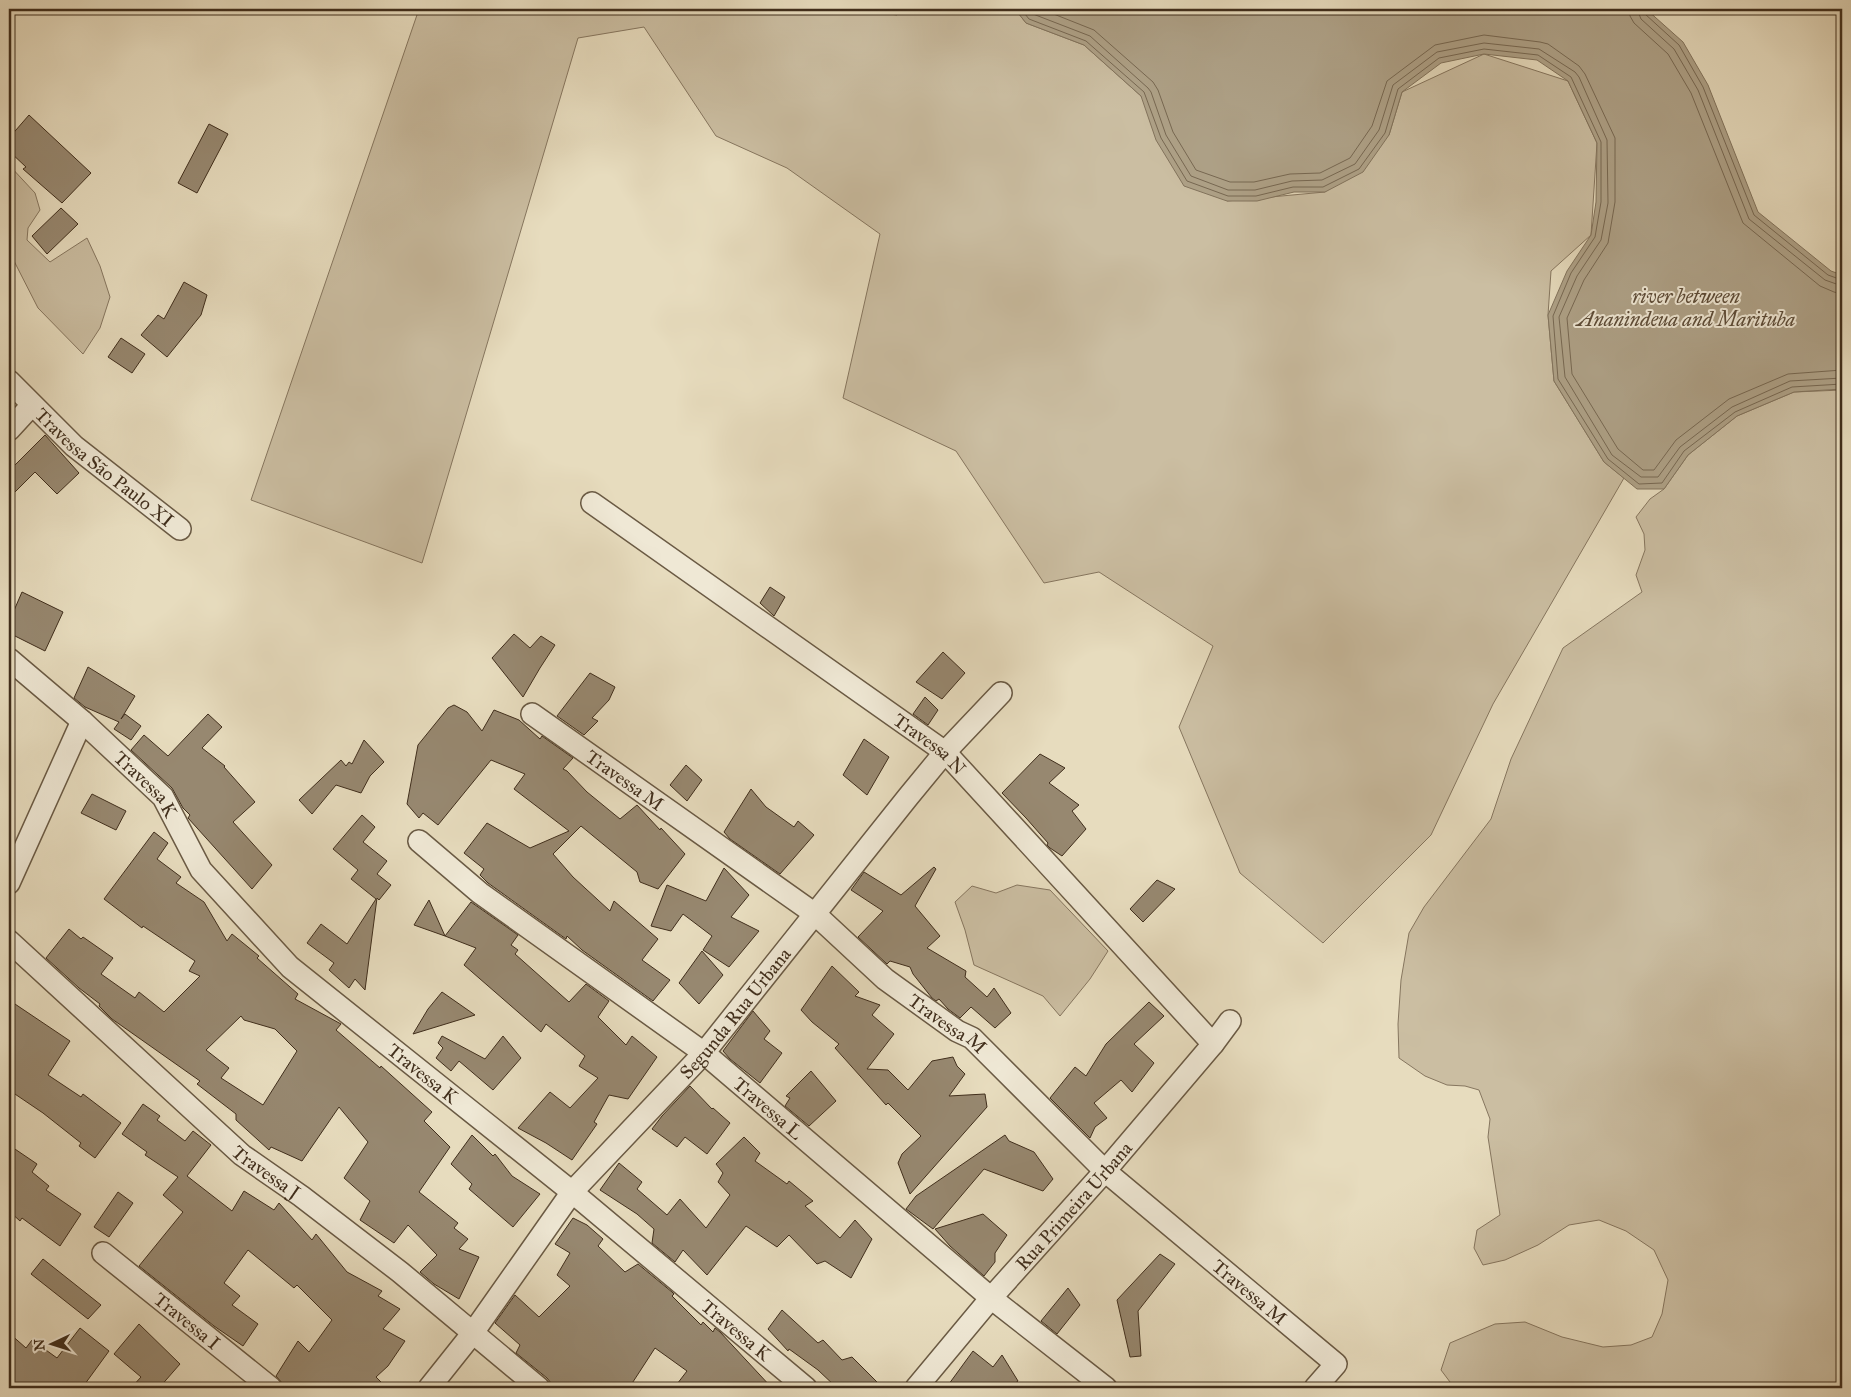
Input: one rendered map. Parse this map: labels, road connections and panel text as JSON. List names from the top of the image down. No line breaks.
{"streets":{"street":["Travessa São Paulo XI","Travessa N","Travessa M","Travessa K","Segunda Rua Urbana","Travessa L","Travessa J","Rua Primeira Urbana","Travessa I"]},"crossings":[["Travessa N","Segunda Rua Urbana"],["Travessa N","Rua Primeira Urbana"],["Travessa M","Segunda Rua Urbana"],["Travessa M","Rua Primeira Urbana"],["Travessa K","Segunda Rua Urbana"],["Segunda Rua Urbana","Travessa L"],["Segunda Rua Urbana","Travessa J"],["Travessa L","Rua Primeira Urbana"]],"water":["river between Ananindeua and Marituba"],"north":"left"}
